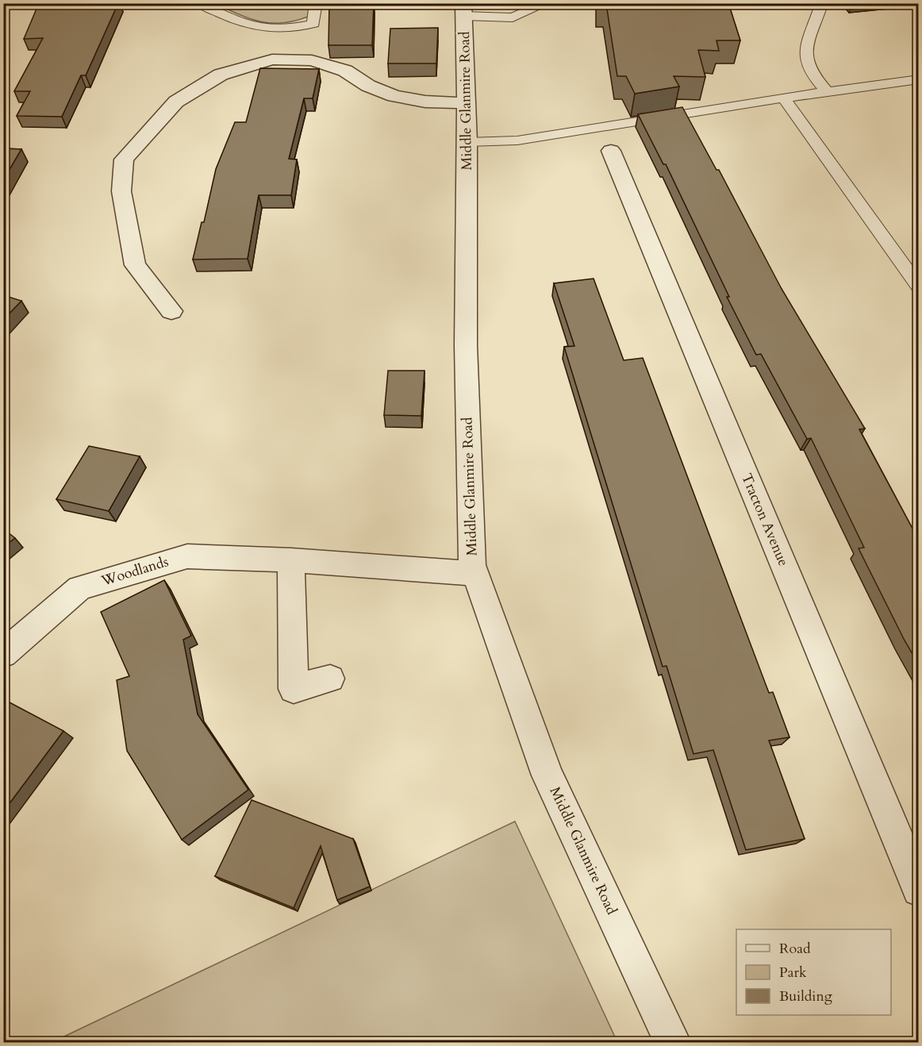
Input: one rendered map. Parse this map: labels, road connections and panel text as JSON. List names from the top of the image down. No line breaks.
{"streets":{"street":["Middle Glanmire Road","Tracton Avenue","Woodlands"]},"crossings":[["Middle Glanmire Road","Woodlands"]],"legend":["Road","Park","Building"]}
